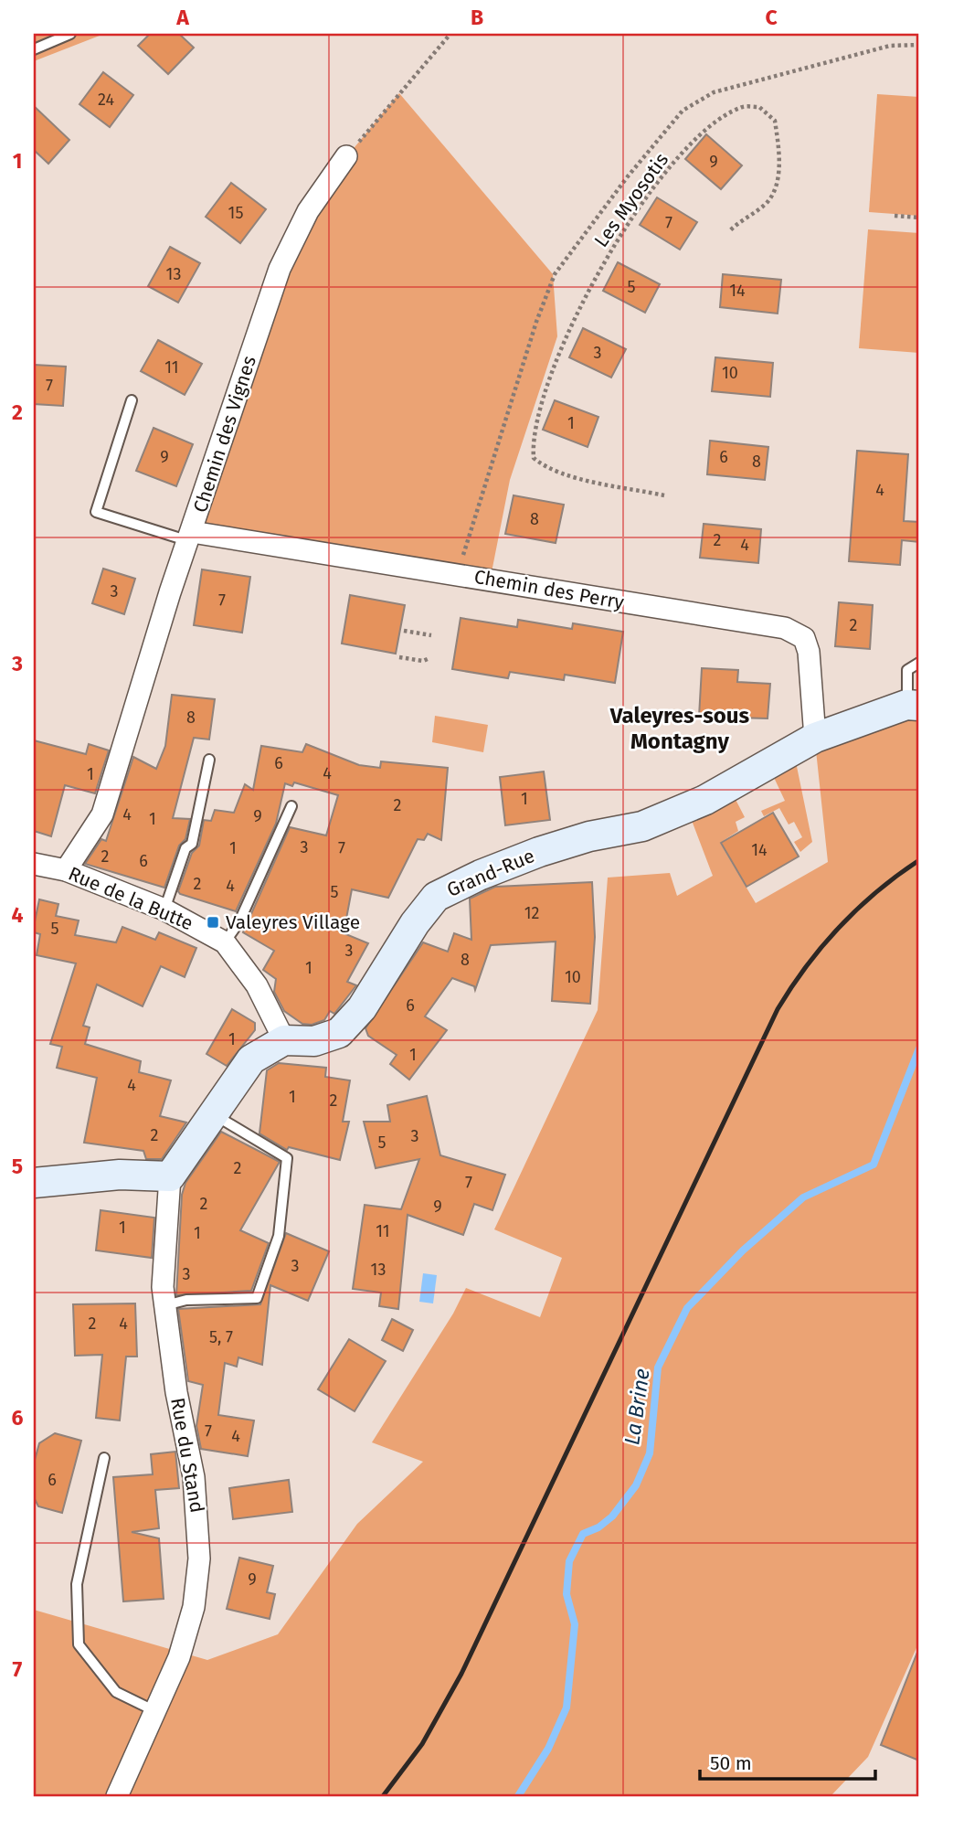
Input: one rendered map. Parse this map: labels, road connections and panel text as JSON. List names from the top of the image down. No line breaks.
{"streets":{"street":["Chemin des Vignes","Chemin des Perry","Grand-Rue","Rue de la Butte","Rue du Stand"],"path":["Les Myosotis"]},"crossings":[["Chemin des Vignes","Chemin des Perry"],["Chemin des Vignes","Rue de la Butte"],["Chemin des Perry","Grand-Rue"],["Grand-Rue","Rue de la Butte"]],"districts":["Valeyres-sous Montagny"],"water":["La Brine"],"places":{"transit":["Valeyres Village"]},"house_numbers":["24","9","15","7","13","5","14","3","11","10","7","1","9","6","8","4","8","2","4","3","7","2","8","6","4","1","1","2","4","9","1","3","1","7","14","2","6","2","4","5","12","5","3","8","1","10","6","1","1","4","1","2","2","3","5","2","7","2","9","1","11","1","3","13","3","2","4","5, 7","7","4","6","9"],"scale_bar":"50 m","grid":{"columns":["A","B","C"],"rows":["1","2","3","4","5","6","7"]}}
